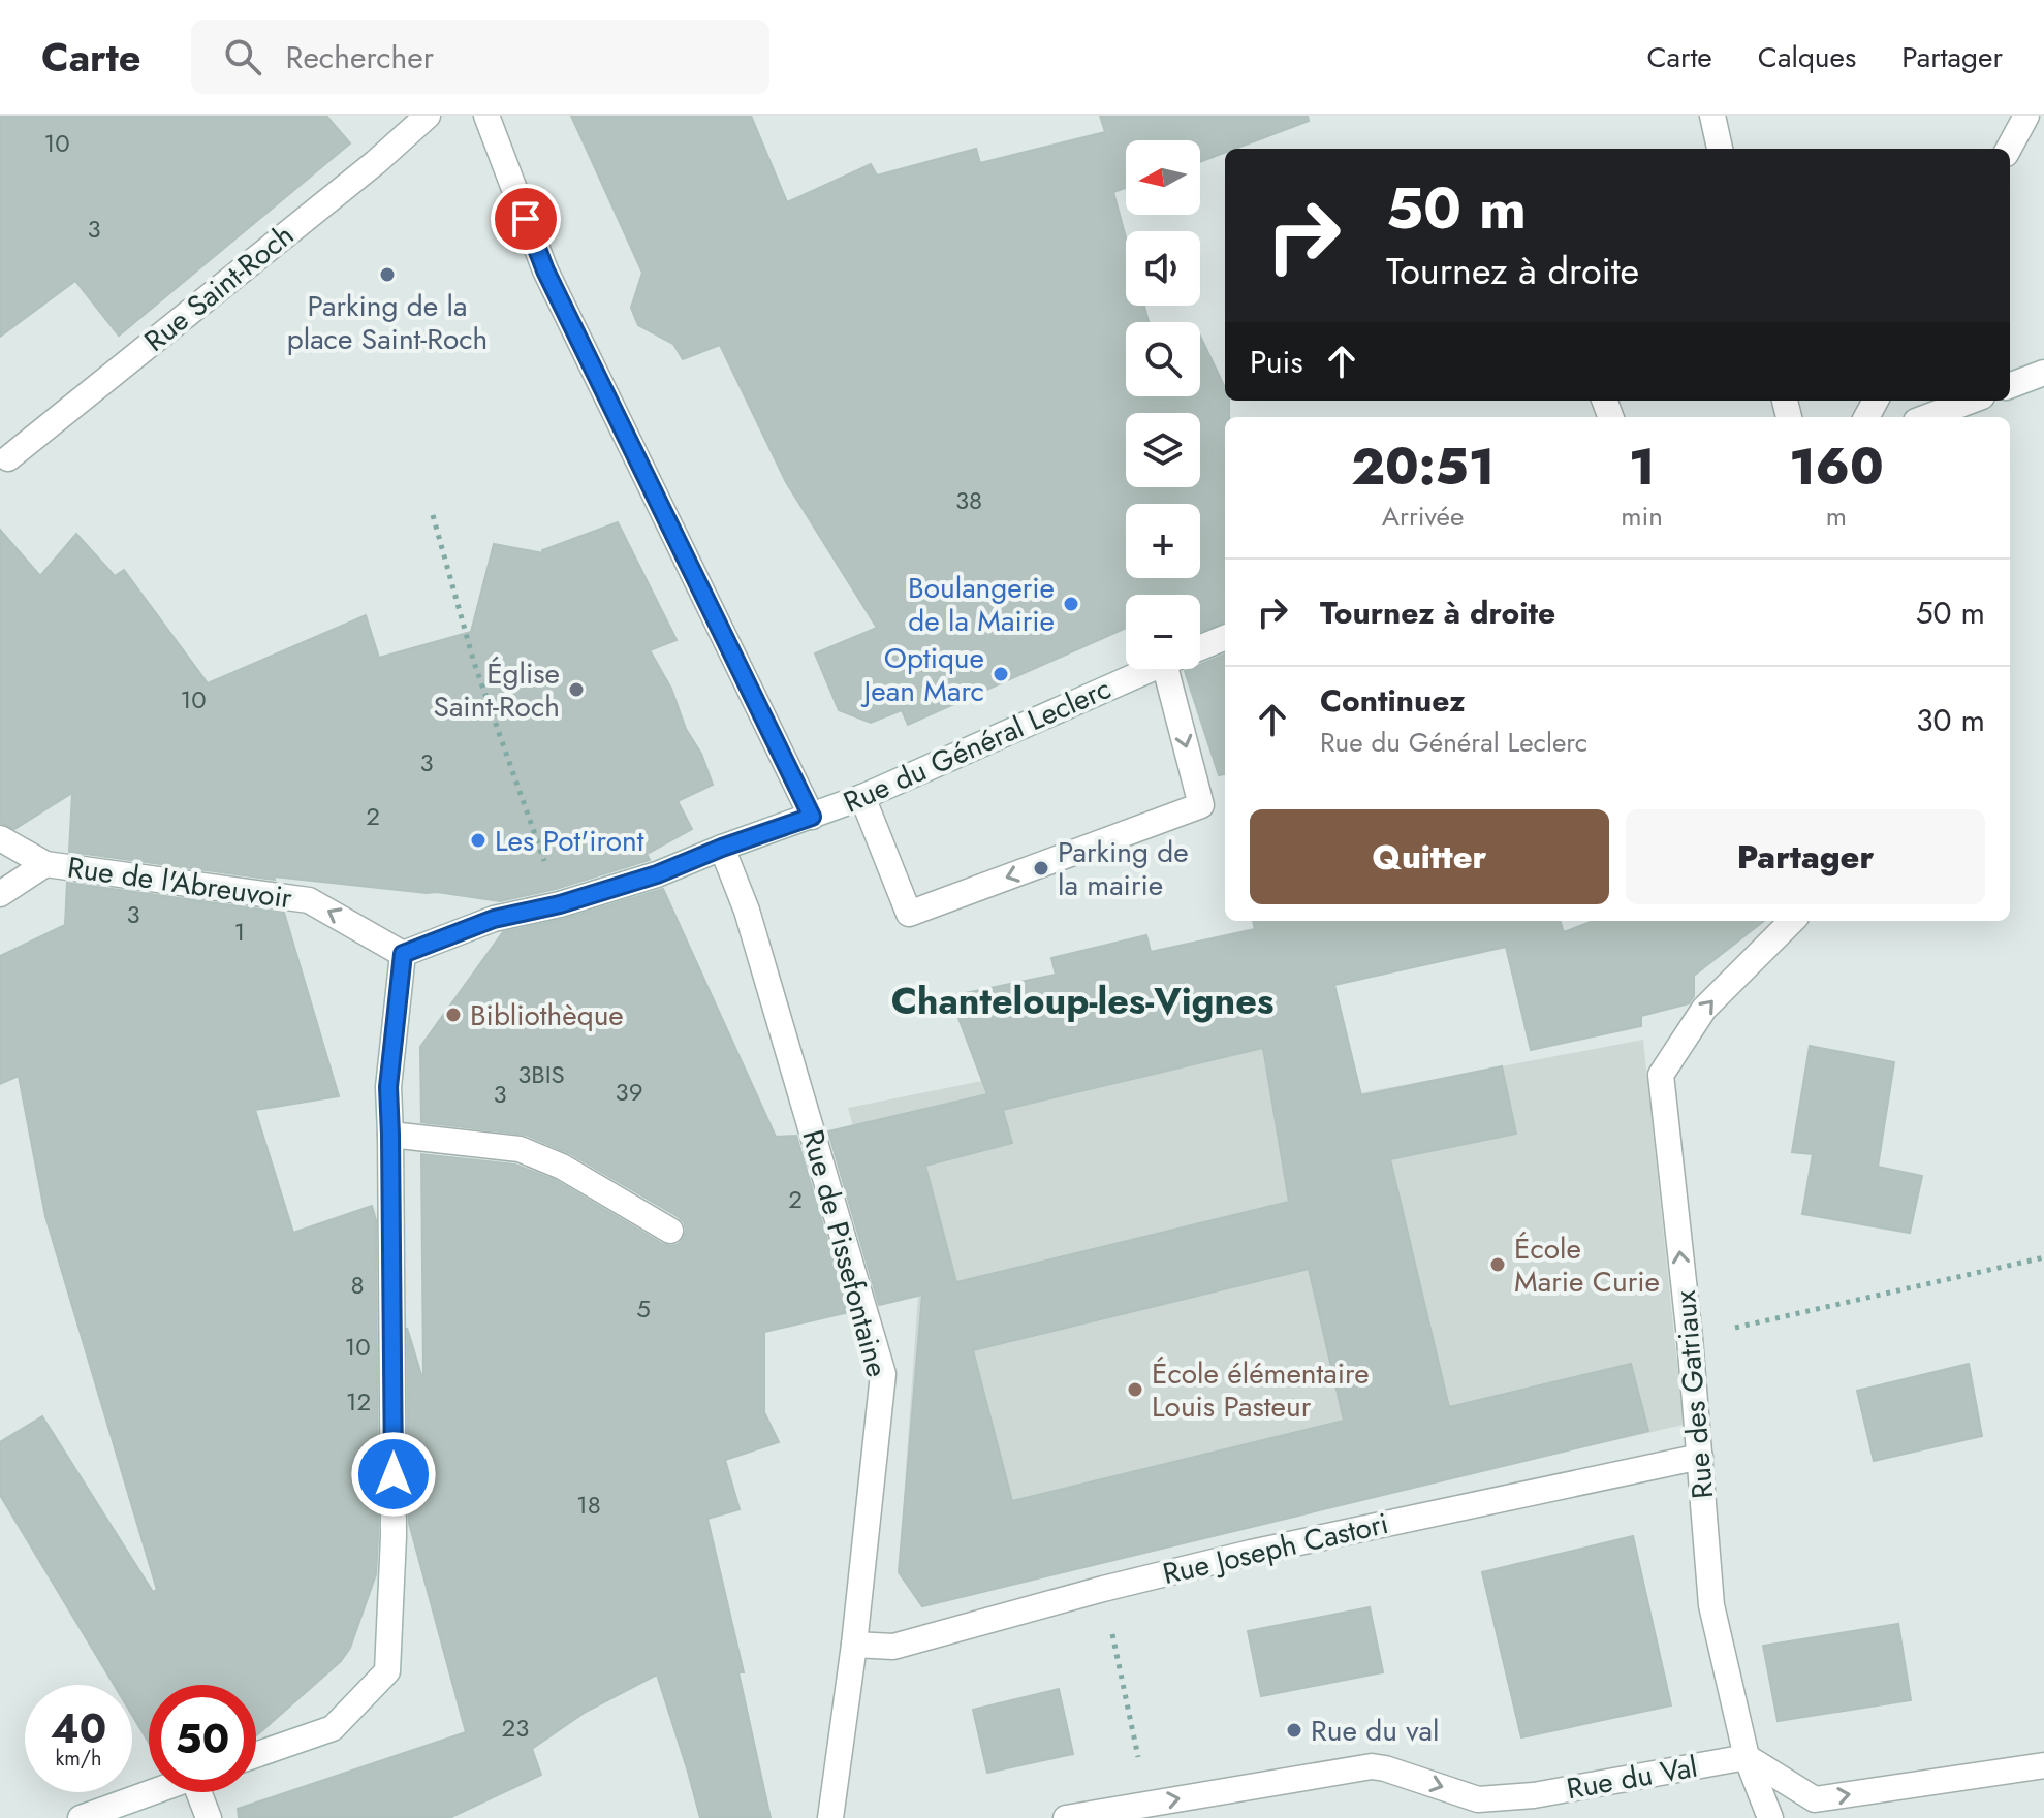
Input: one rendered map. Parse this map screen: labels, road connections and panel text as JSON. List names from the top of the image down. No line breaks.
{"streets":{"street":["Rue Saint-Roch","Rue du Général Leclerc","Rue de l'Abreuvoir","Rue de Pissefontaine","Rue des Gatriaux","Rue Joseph Castori","Rue du Val"]},"crossings":[["Rue du Général Leclerc","Rue de l'Abreuvoir"],["Rue du Général Leclerc","Rue de Pissefontaine"],["Rue de Pissefontaine","Rue Joseph Castori"],["Rue des Gatriaux","Rue Joseph Castori"],["Rue des Gatriaux","Rue du Val"]],"one_way":["Rue de l'Abreuvoir","Rue des Gatriaux","Rue du Val"],"districts":["Chanteloup-les-Vignes"],"places":["Parking de la place Saint-Roch","Boulangerie de la Mairie","Optique Jean Marc","Église Saint-Roch","Les Pot'iront","Parking de la mairie","Bibliothèque","École Marie Curie","École élémentaire Louis Pasteur","Rue du val"],"house_numbers":["10","3","38","10","3","2","3","1","3BIS","39","3","2","8","5","10","12","18","23"],"north":"left","page":{"header":"Carte","search":"Rechercher","nav":["Carte","Calques","Partager"],"map_buttons":["+","−"],"turn":["50 m","Tournez à droite"],"then":"Puis","eta":["20:51","Arrivée","1","min","160","m"],"list":[{"name":"Tournez à droite","value":"50 m"},{"name":"Continuez","note":"Rue du Général Leclerc","value":"30 m"}],"buttons":["Quitter","Partager"],"speed":"40 km/h","limit":"50"}}
